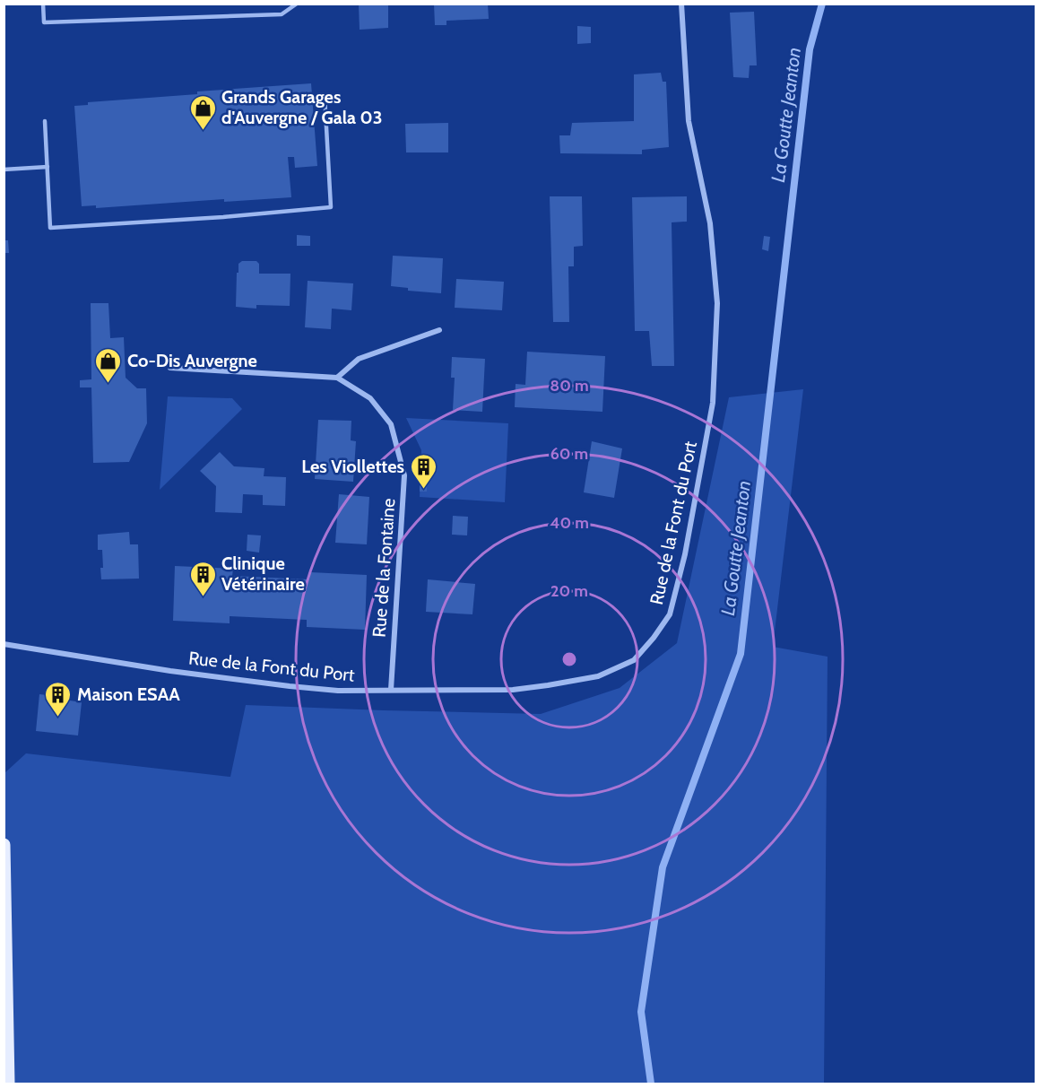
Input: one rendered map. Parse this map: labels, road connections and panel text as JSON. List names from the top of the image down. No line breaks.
{"streets":{"street":["Rue de la Font du Port","Rue de la Fontaine"]},"crossings":[["Rue de la Font du Port","Rue de la Fontaine"]],"water":["La Goutte Jeanton"],"places":{"shop":["Grands Garages d'Auvergne / Gala 03","Co-Dis Auvergne"],"building":["Les Viollettes","Clinique Vétérinaire","Maison ESAA"]},"rings":["80 m","60 m","40 m","20 m"]}
